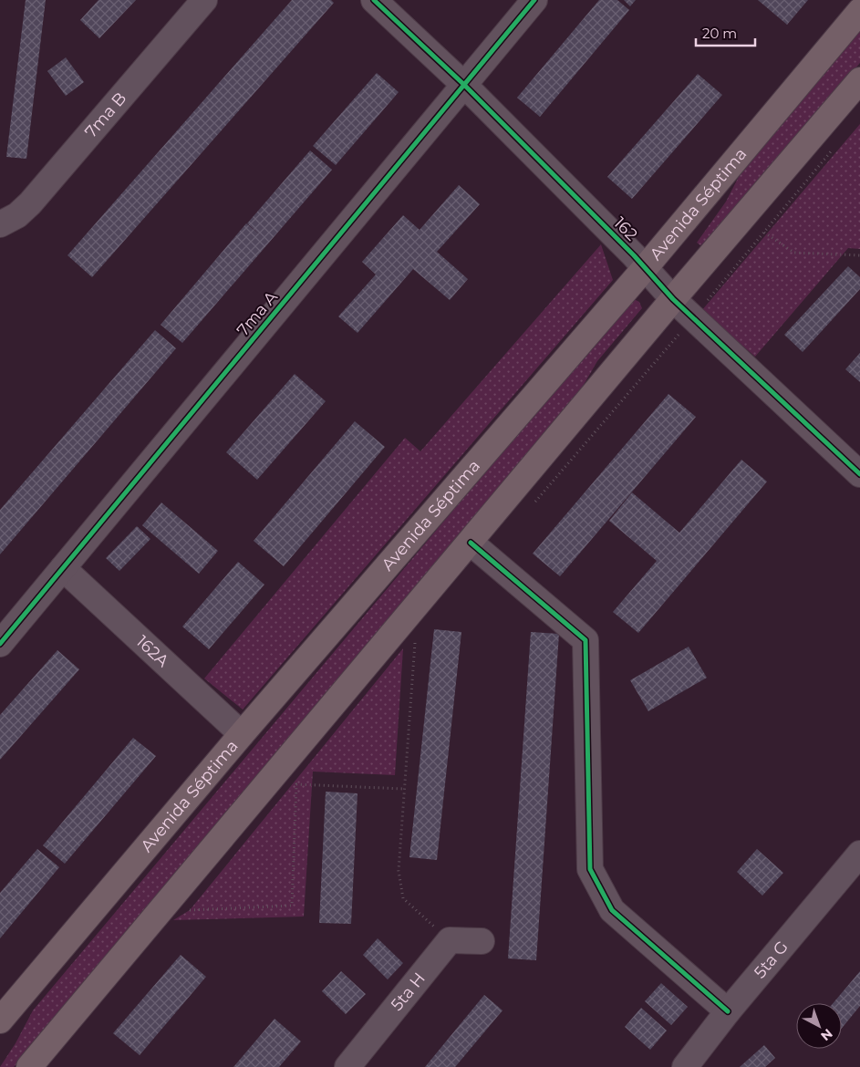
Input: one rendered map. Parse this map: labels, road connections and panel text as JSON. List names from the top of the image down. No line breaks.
{"streets":{"main road":["Avenida Séptima"],"street":["7ma B","162","7ma A","162A","5ta G","5ta H"]},"crossings":[["Avenida Séptima","162"],["Avenida Séptima","162A"],["162","7ma A"],["7ma A","162A"]],"scale_bar":"20 m","north":"bottom right"}
